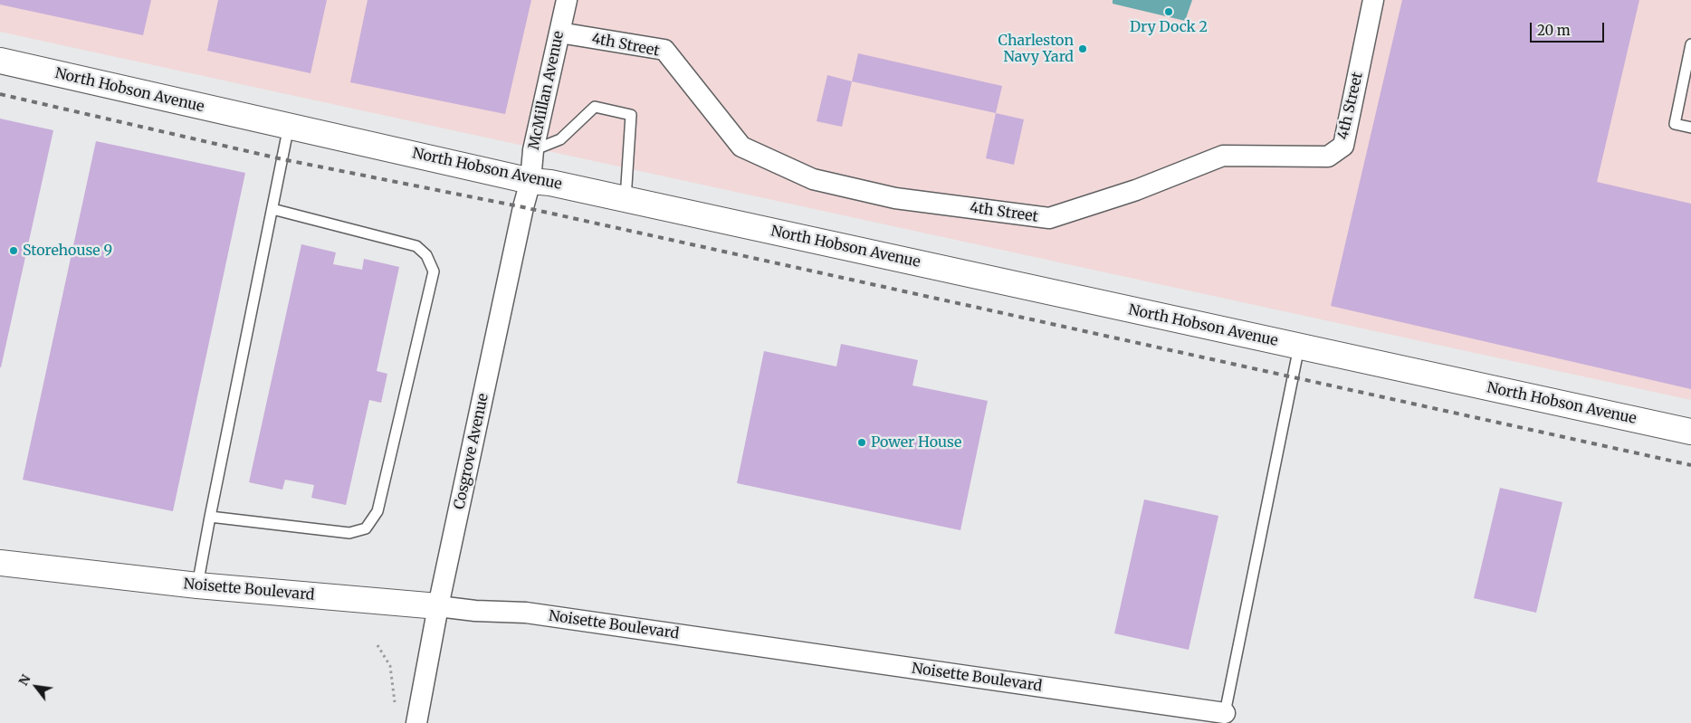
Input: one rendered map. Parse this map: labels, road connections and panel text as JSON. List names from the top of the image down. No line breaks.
{"streets":{"street":["4th Street","North Hobson Avenue","McMillan Avenue","Cosgrove Avenue","Noisette Boulevard"]},"crossings":[["4th Street","McMillan Avenue"],["North Hobson Avenue","McMillan Avenue"],["North Hobson Avenue","Cosgrove Avenue"],["McMillan Avenue","Cosgrove Avenue"],["Cosgrove Avenue","Noisette Boulevard"]],"places":["Dry Dock 2","Charleston Navy Yard","Storehouse 9","Power House"],"scale_bar":"20 m","north":"top left"}
